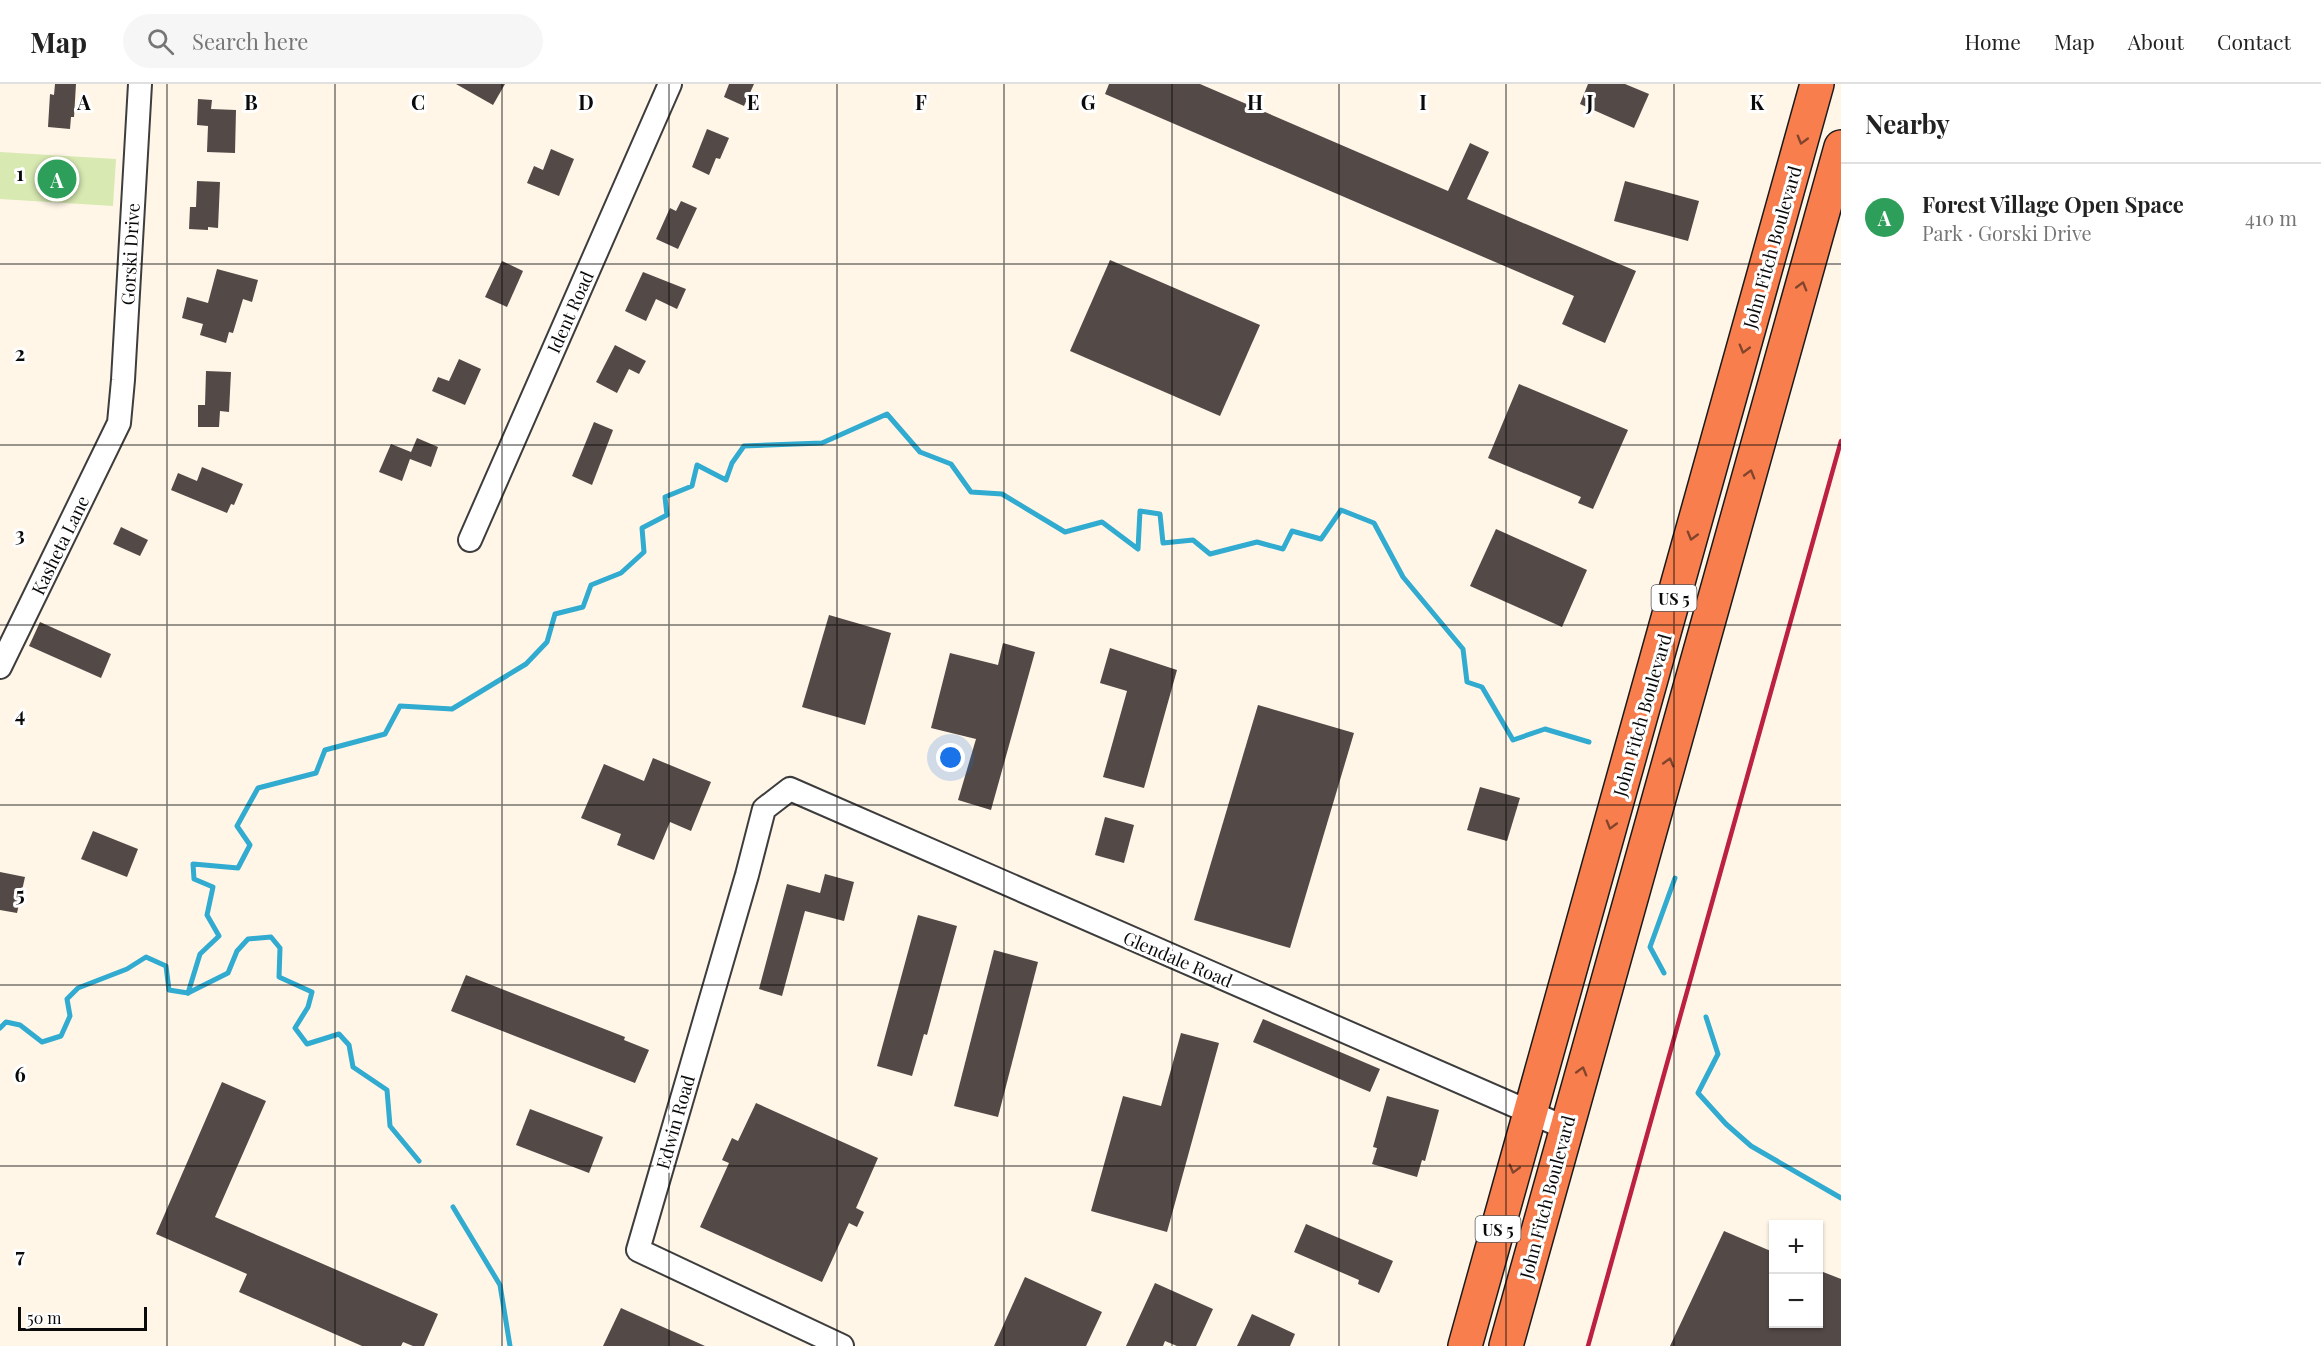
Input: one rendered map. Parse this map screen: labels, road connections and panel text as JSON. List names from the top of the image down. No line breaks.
{"streets":{"highway":["John Fitch Boulevard","US 5"],"street":["Gorski Drive","Ident Road","Kasheta Lane","Glendale Road","Edwin Road"]},"crossings":[["John Fitch Boulevard","Glendale Road"],["Gorski Drive","Kasheta Lane"],["Glendale Road","Edwin Road"]],"scale_bar":"50 m","page":{"header":"Map","search":"Search here","nav":["Home","Map","About","Contact"],"heading":"Nearby","pins":"A","list":[{"mark":"A","name":"Forest Village Open Space","note":"Park · Gorski Drive","value":"410 m"}],"map_buttons":["+","−"],"scale":"50 m"},"grid":{"columns":["A","B","C","D","E","F","G","H","I","J","K"],"rows":["1","2","3","4","5","6","7"]}}
